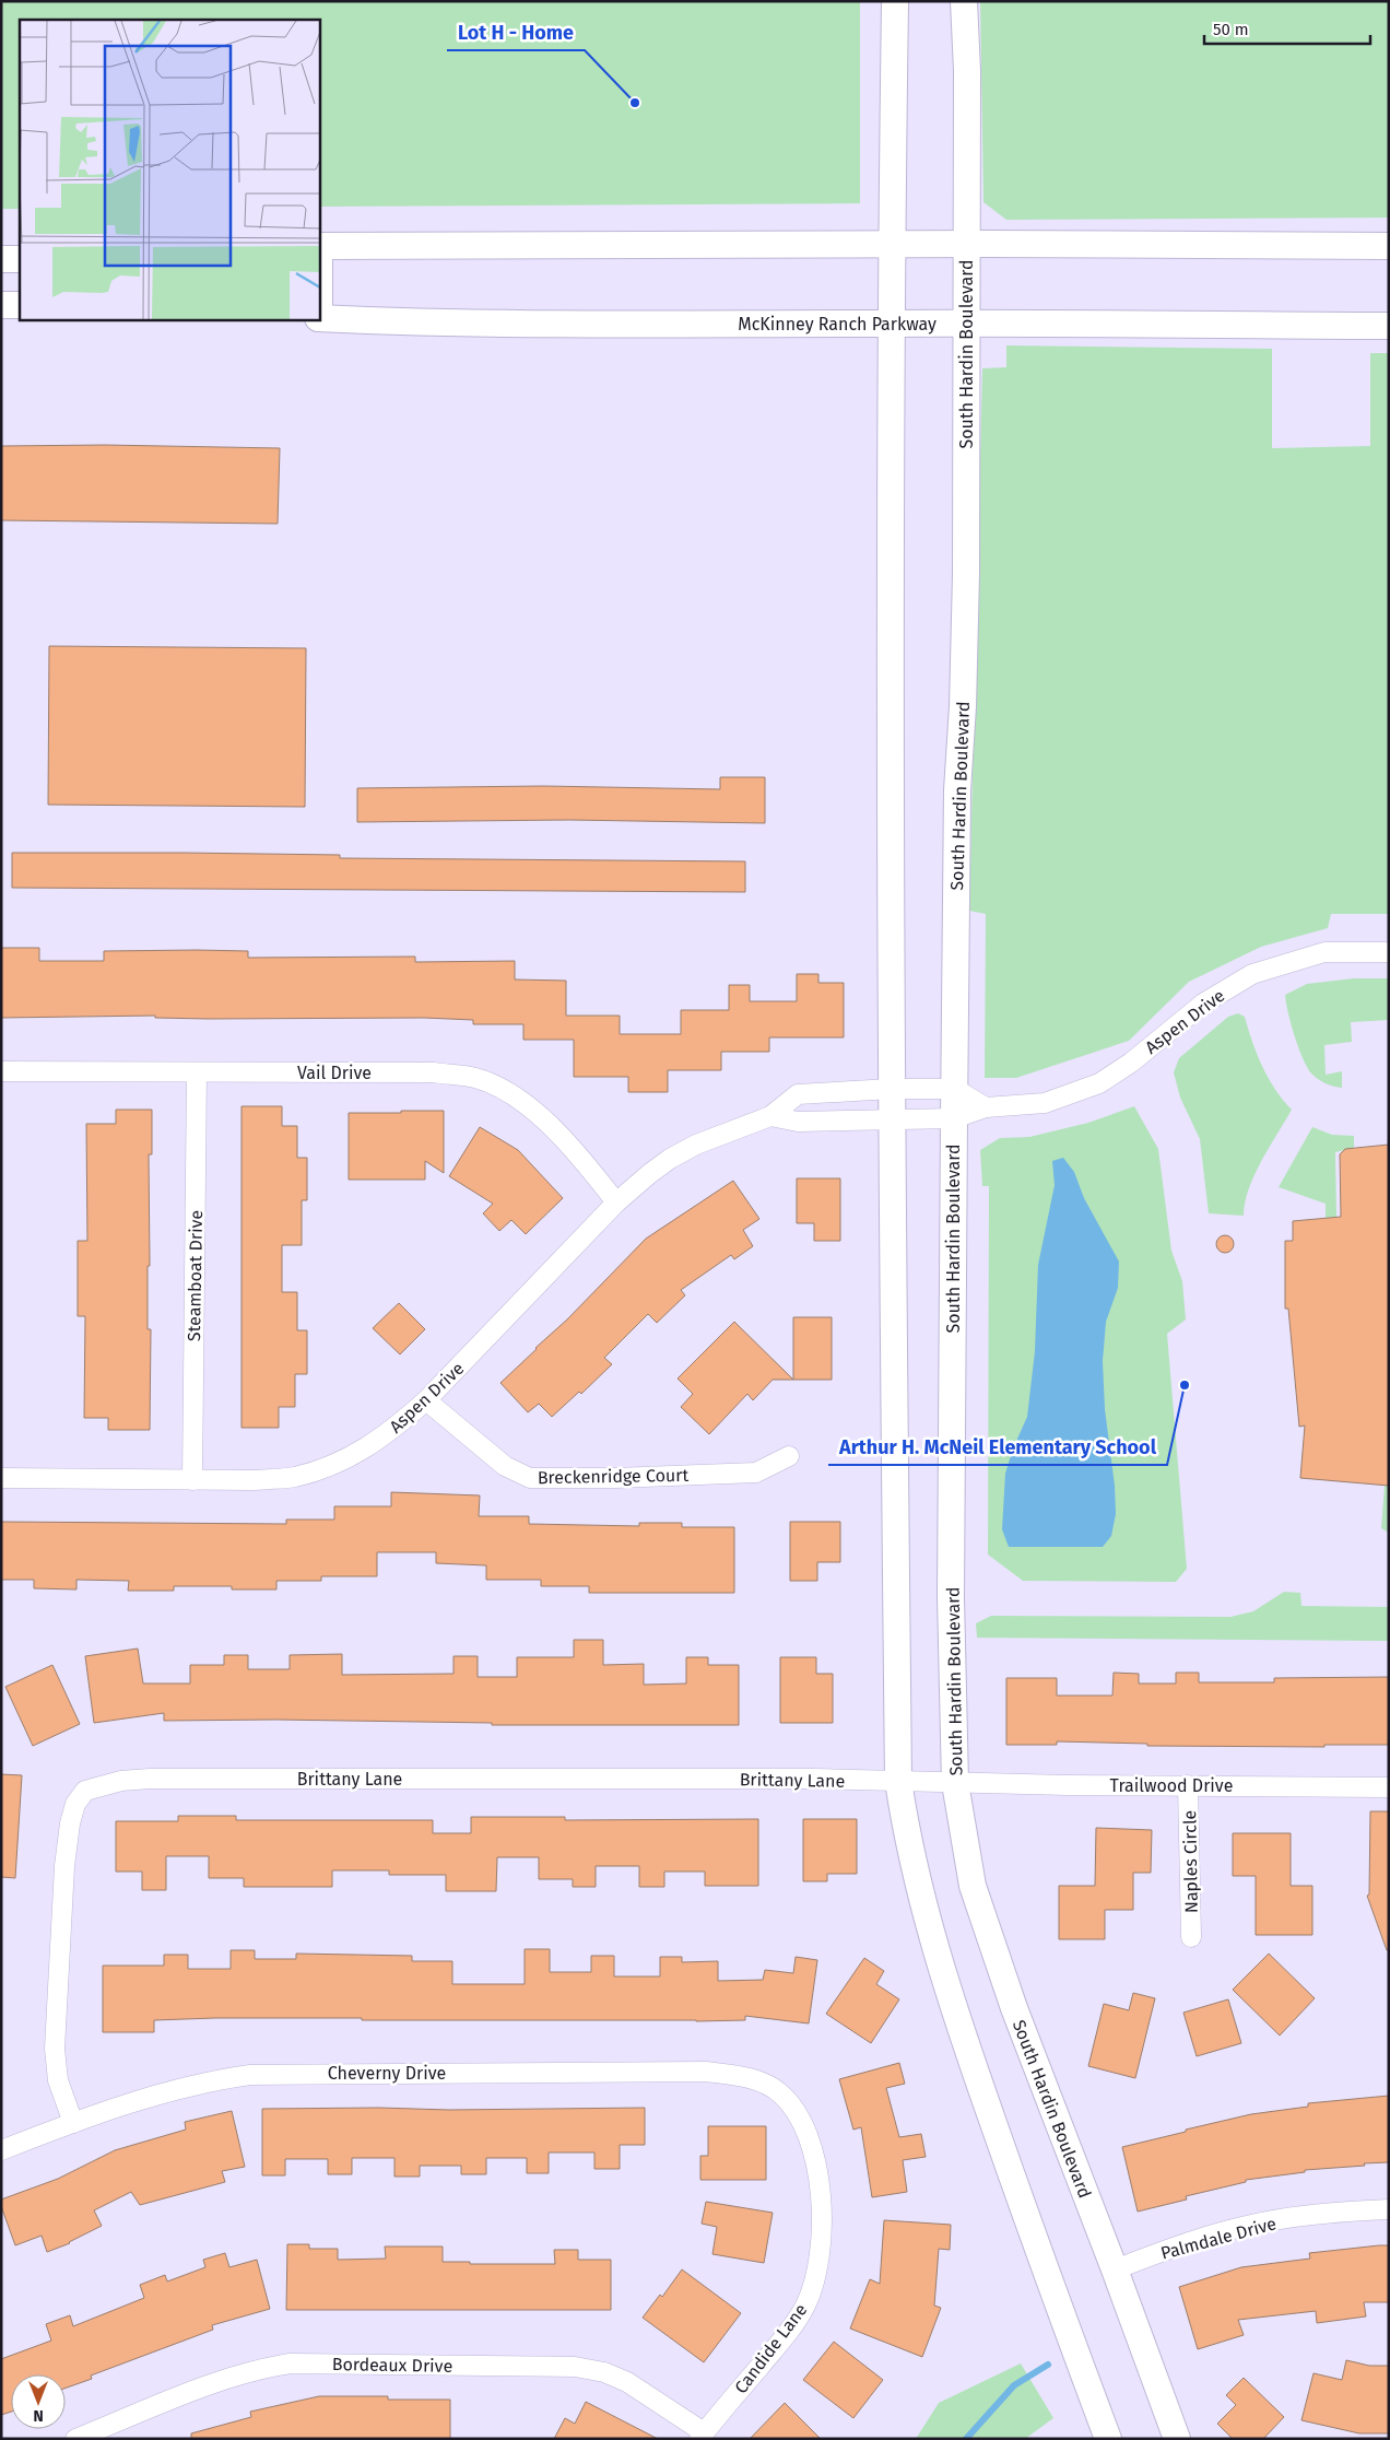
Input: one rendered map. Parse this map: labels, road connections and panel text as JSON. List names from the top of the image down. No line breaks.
{"streets":{"main road":["McKinney Ranch Parkway","South Hardin Boulevard"],"street":["Aspen Drive","Vail Drive","Steamboat Drive","Breckenridge Court","Brittany Lane","Trailwood Drive","Naples Circle","Cheverny Drive","Palmdale Drive","Candide Lane","Bordeaux Drive"]},"crossings":[["McKinney Ranch Parkway","South Hardin Boulevard"],["South Hardin Boulevard","Aspen Drive"],["South Hardin Boulevard","Brittany Lane"],["South Hardin Boulevard","Trailwood Drive"],["South Hardin Boulevard","Palmdale Drive"],["Aspen Drive","Vail Drive"],["Aspen Drive","Steamboat Drive"],["Aspen Drive","Breckenridge Court"],["Vail Drive","Steamboat Drive"],["Brittany Lane","Trailwood Drive"],["Brittany Lane","Cheverny Drive"],["Trailwood Drive","Naples Circle"],["Cheverny Drive","Candide Lane"],["Candide Lane","Bordeaux Drive"]],"places":["Lot H - Home","Arthur H. McNeil Elementary School"],"scale_bar":"50 m","north":"bottom"}
